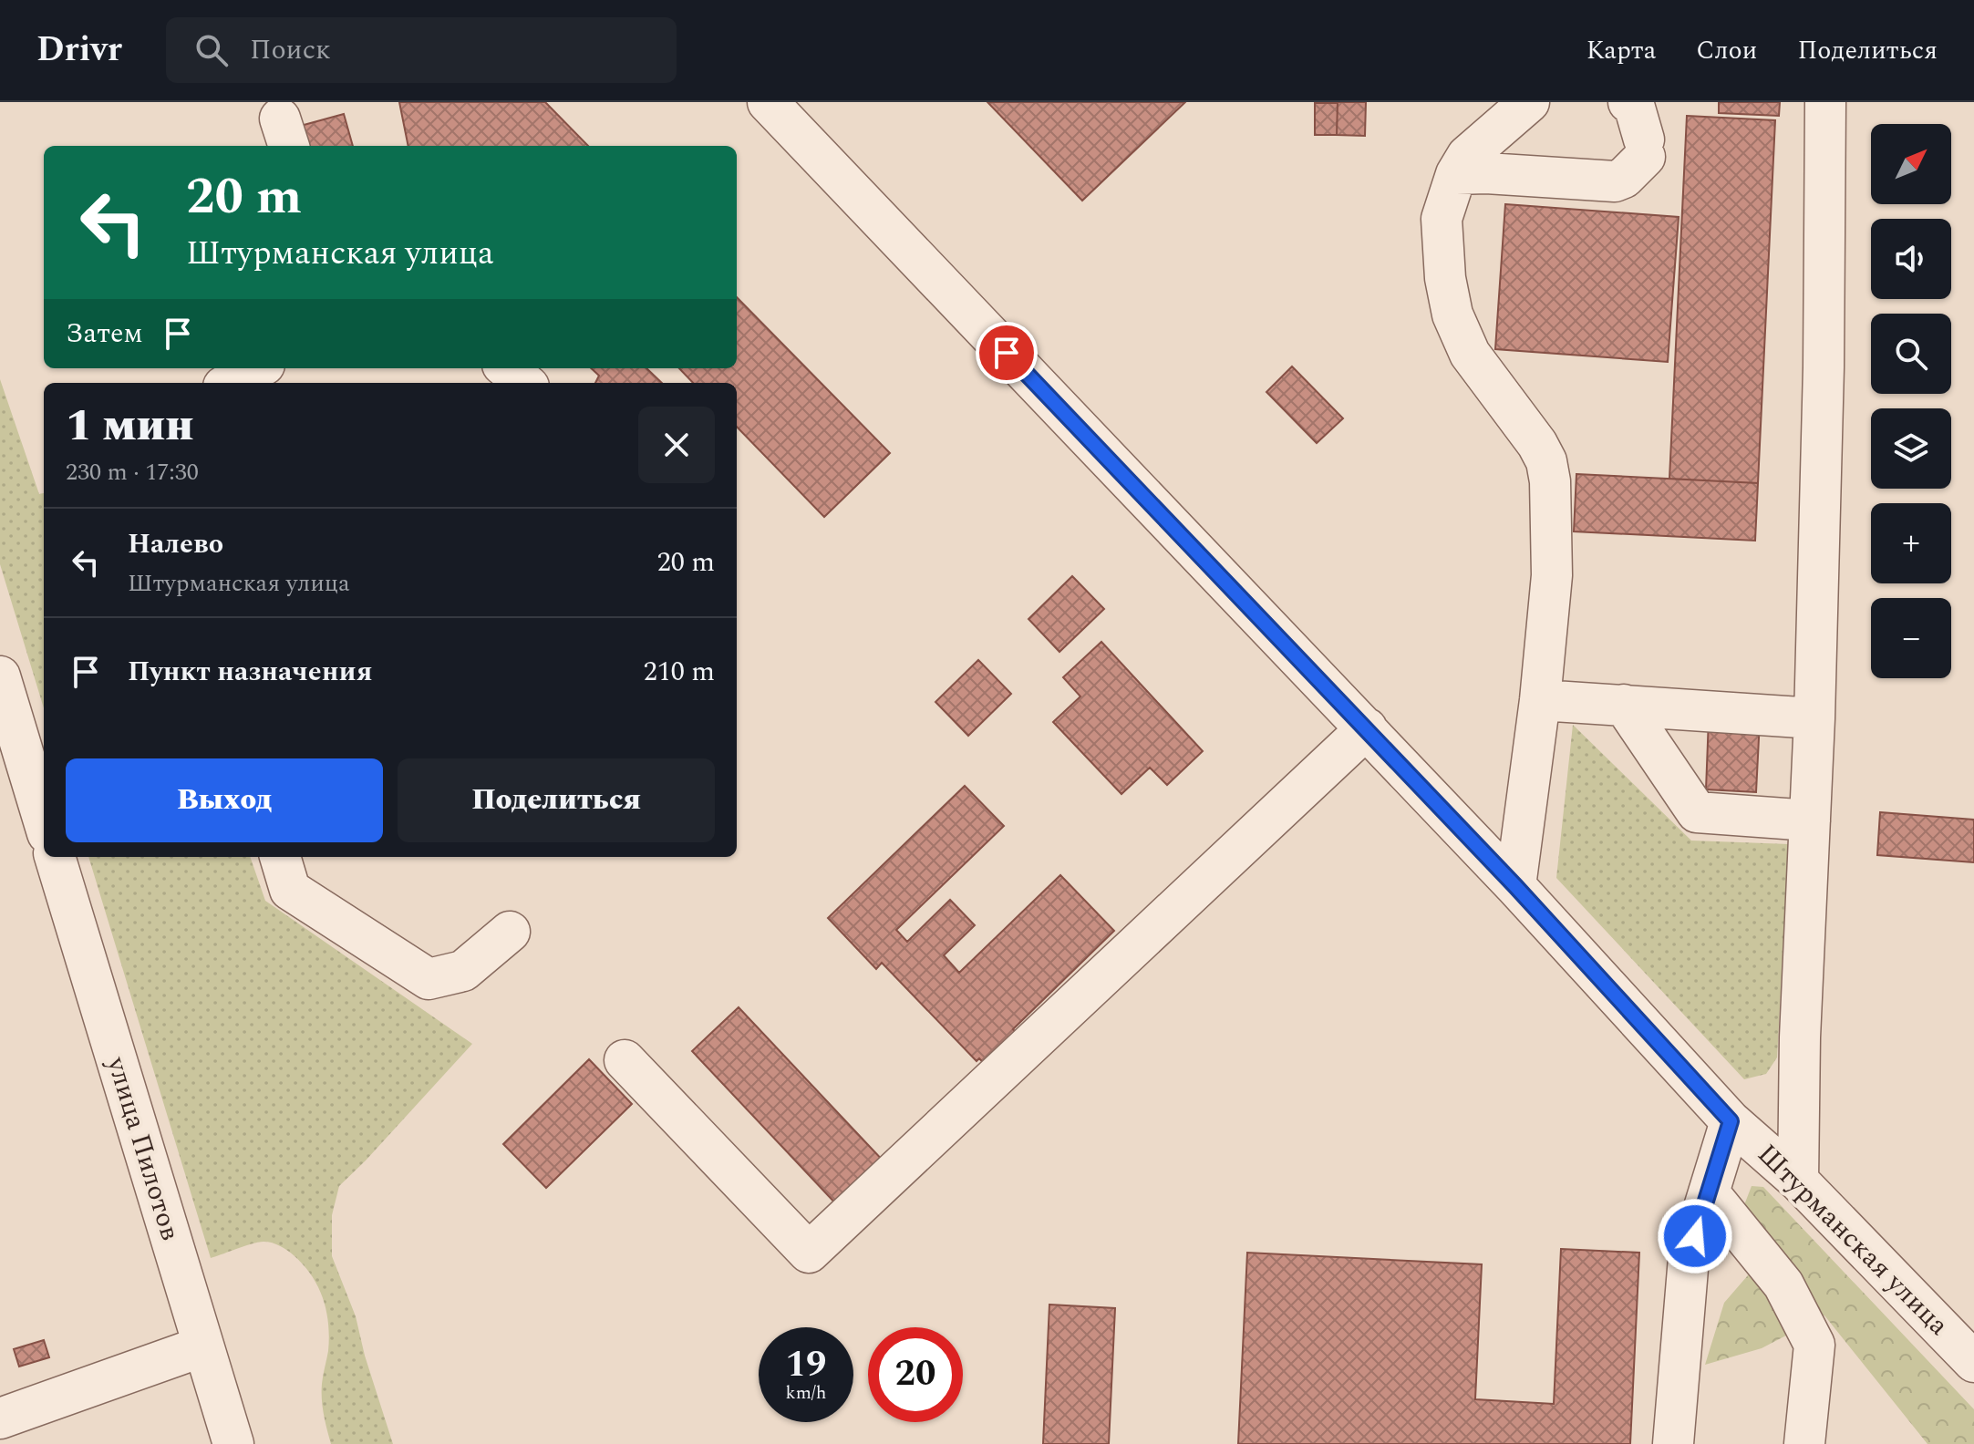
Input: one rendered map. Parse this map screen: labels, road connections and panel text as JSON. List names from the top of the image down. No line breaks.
{"streets":{"street":["улица Пилотов","Штурманская улица"]},"north":"top right","page":{"header":"Drivr","search":"Поиск","nav":["Карта","Слои","Поделиться"],"map_buttons":["+","−"],"turn":["20 m","Штурманская улица"],"then":"Затем","heading":["1 мин","230 m · 17:30"],"list":[{"name":"Налево","note":"Штурманская улица","value":"20 m"},{"name":"Пункт назначения","value":"210 m"}],"buttons":["Выход","Поделиться"],"speed":"19 km/h","limit":"20"}}
